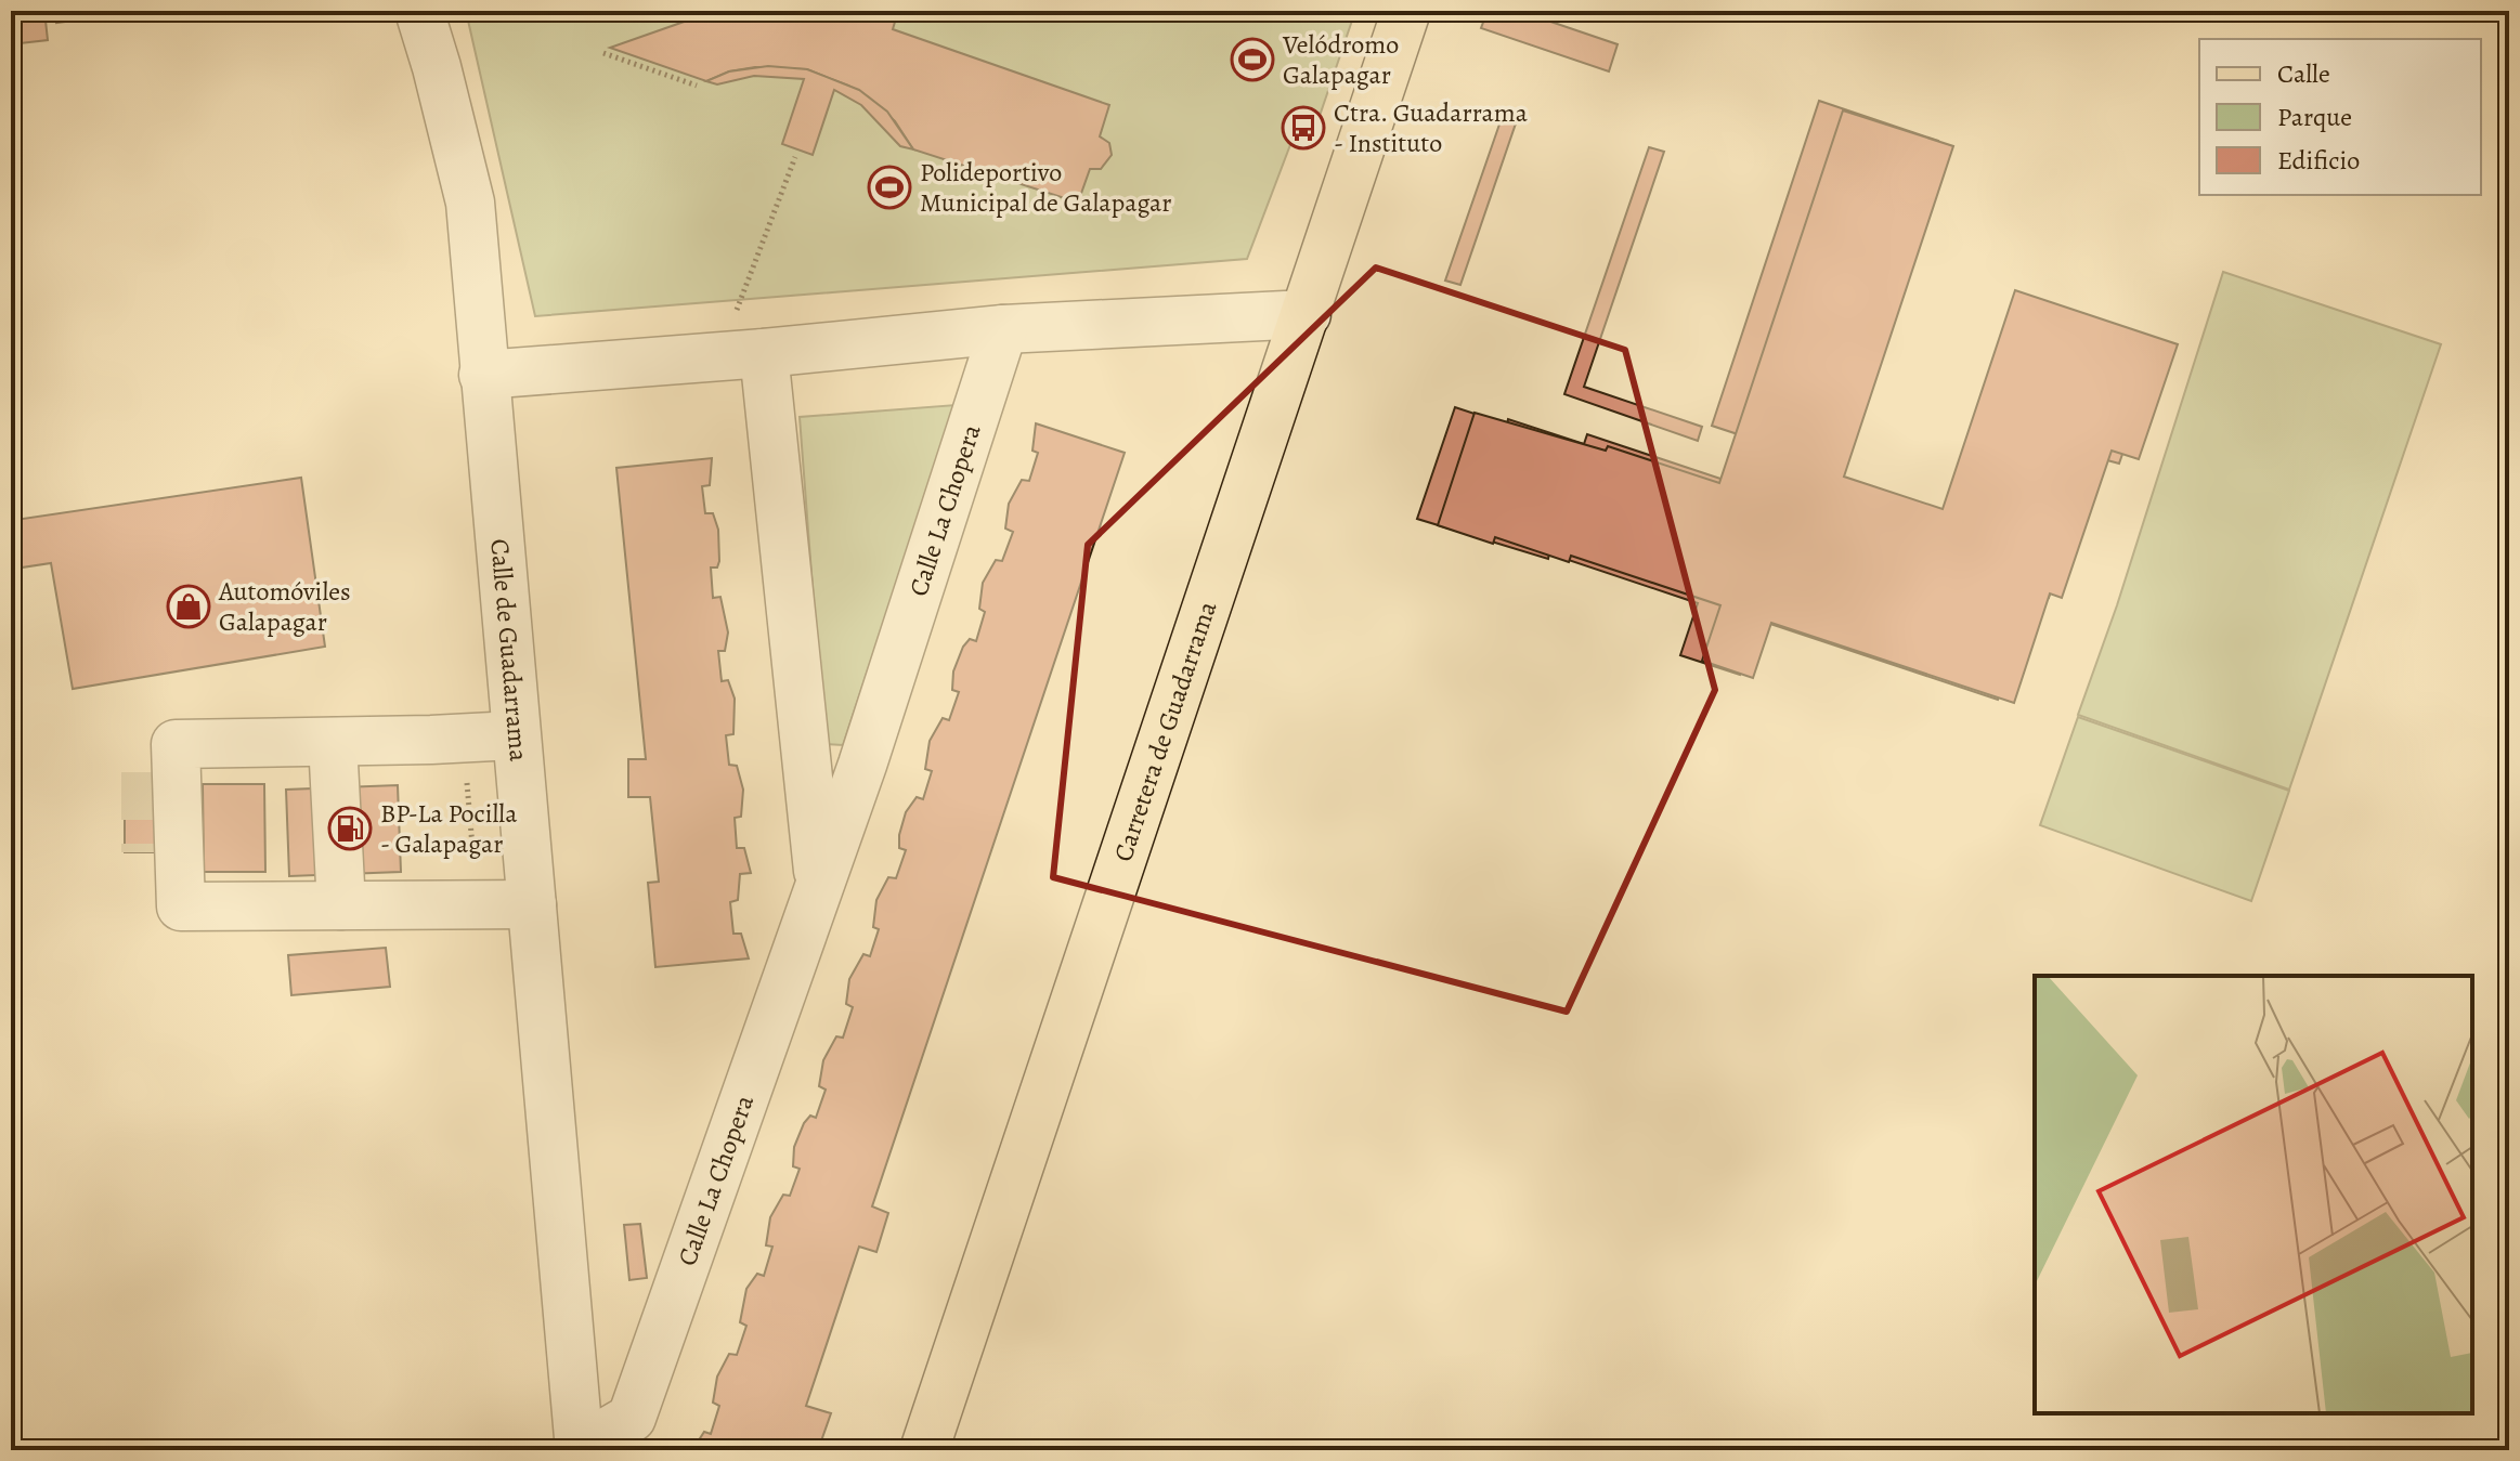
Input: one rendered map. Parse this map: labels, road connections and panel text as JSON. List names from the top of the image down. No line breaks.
{"streets":{"main road":["Carretera de Guadarrama"],"street":["Calle La Chopera","Calle de Guadarrama"]},"crossings":[["Calle La Chopera","Calle de Guadarrama"]],"places":{"sports":["Velódromo Galapagar","Polideportivo Municipal de Galapagar"],"bus stop":["Ctra. Guadarrama - Instituto"],"shop":["Automóviles Galapagar"],"fuel station":["BP-La Pocilla - Galapagar"]},"legend":["Calle","Parque","Edificio"]}
